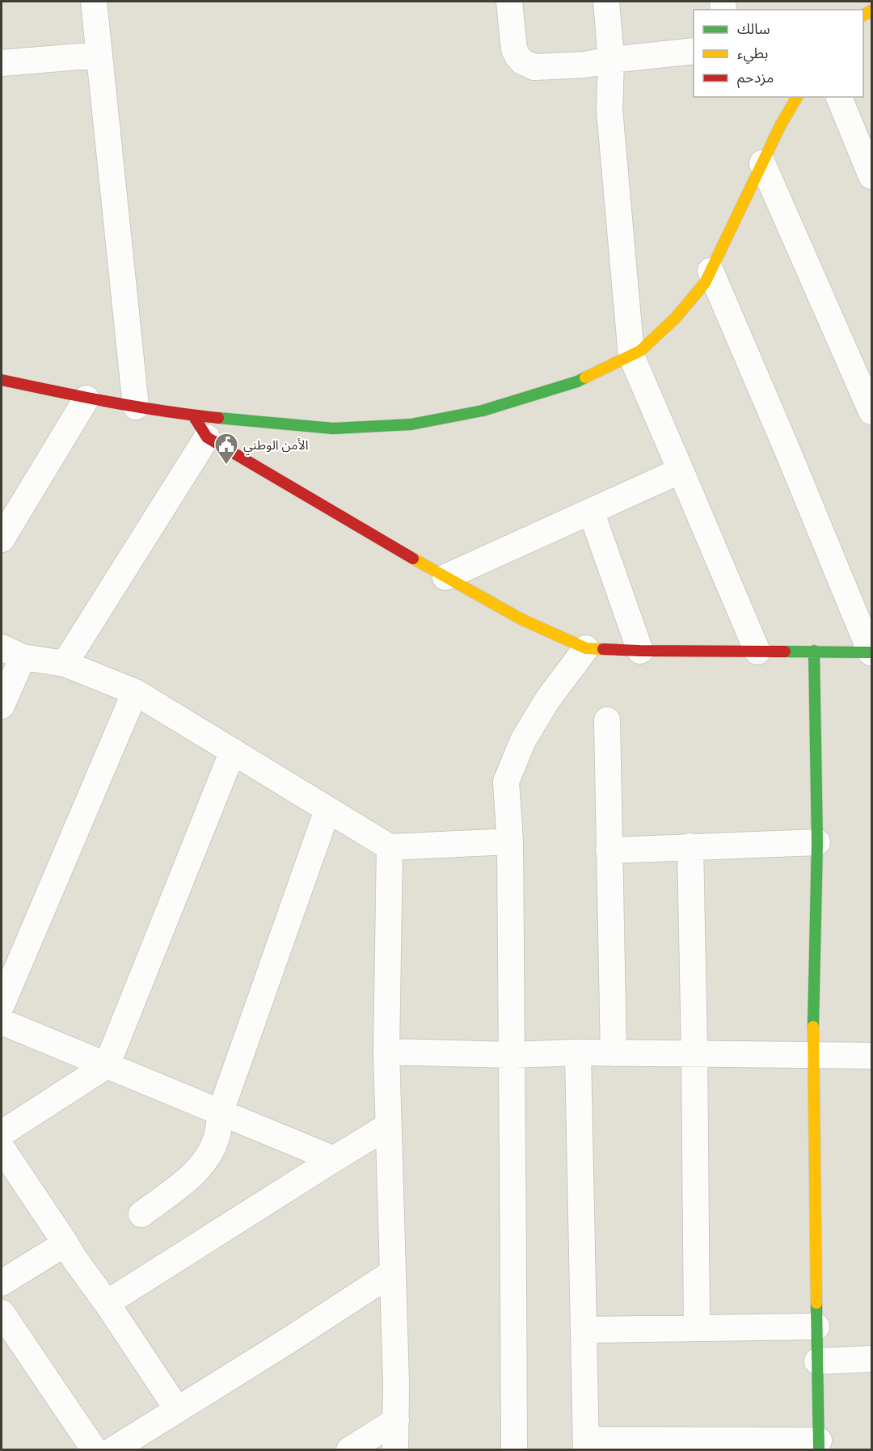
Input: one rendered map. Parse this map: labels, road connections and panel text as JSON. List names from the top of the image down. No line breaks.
{"places":{"public building":["الأمن الوطني"]},"legend":["سالك","بطيء","مزدحم"]}
